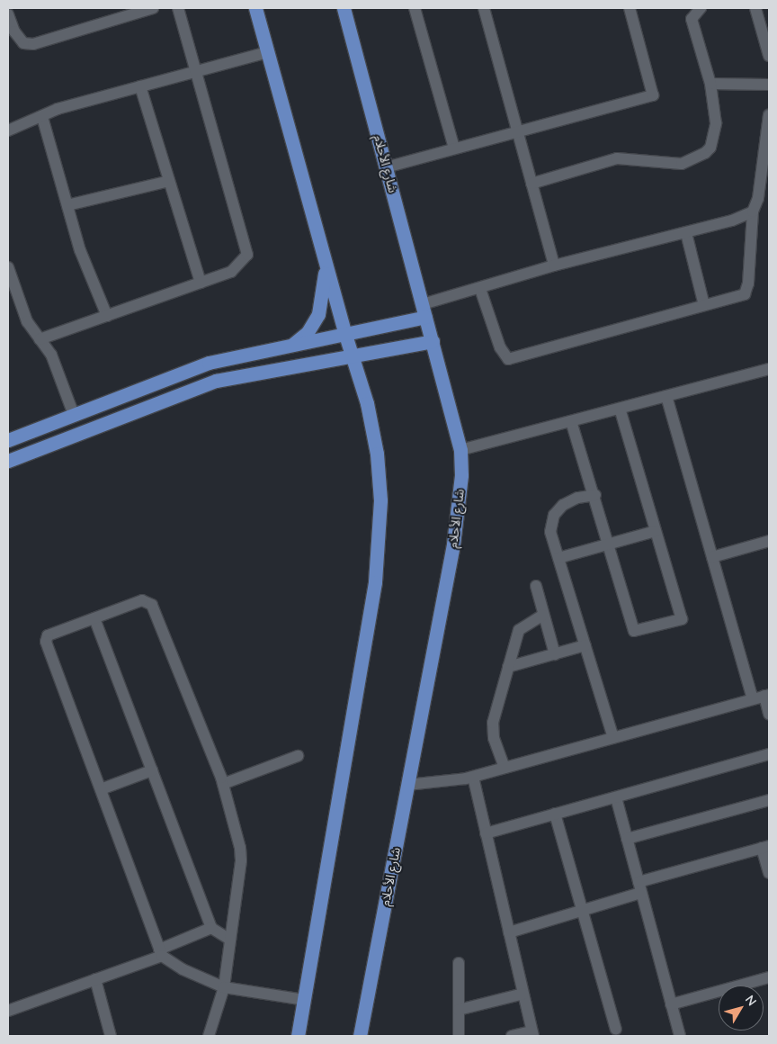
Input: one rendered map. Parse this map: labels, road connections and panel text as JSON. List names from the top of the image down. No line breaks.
{"streets":{"main road":["شارع الأحلام"]},"north":"top right"}
